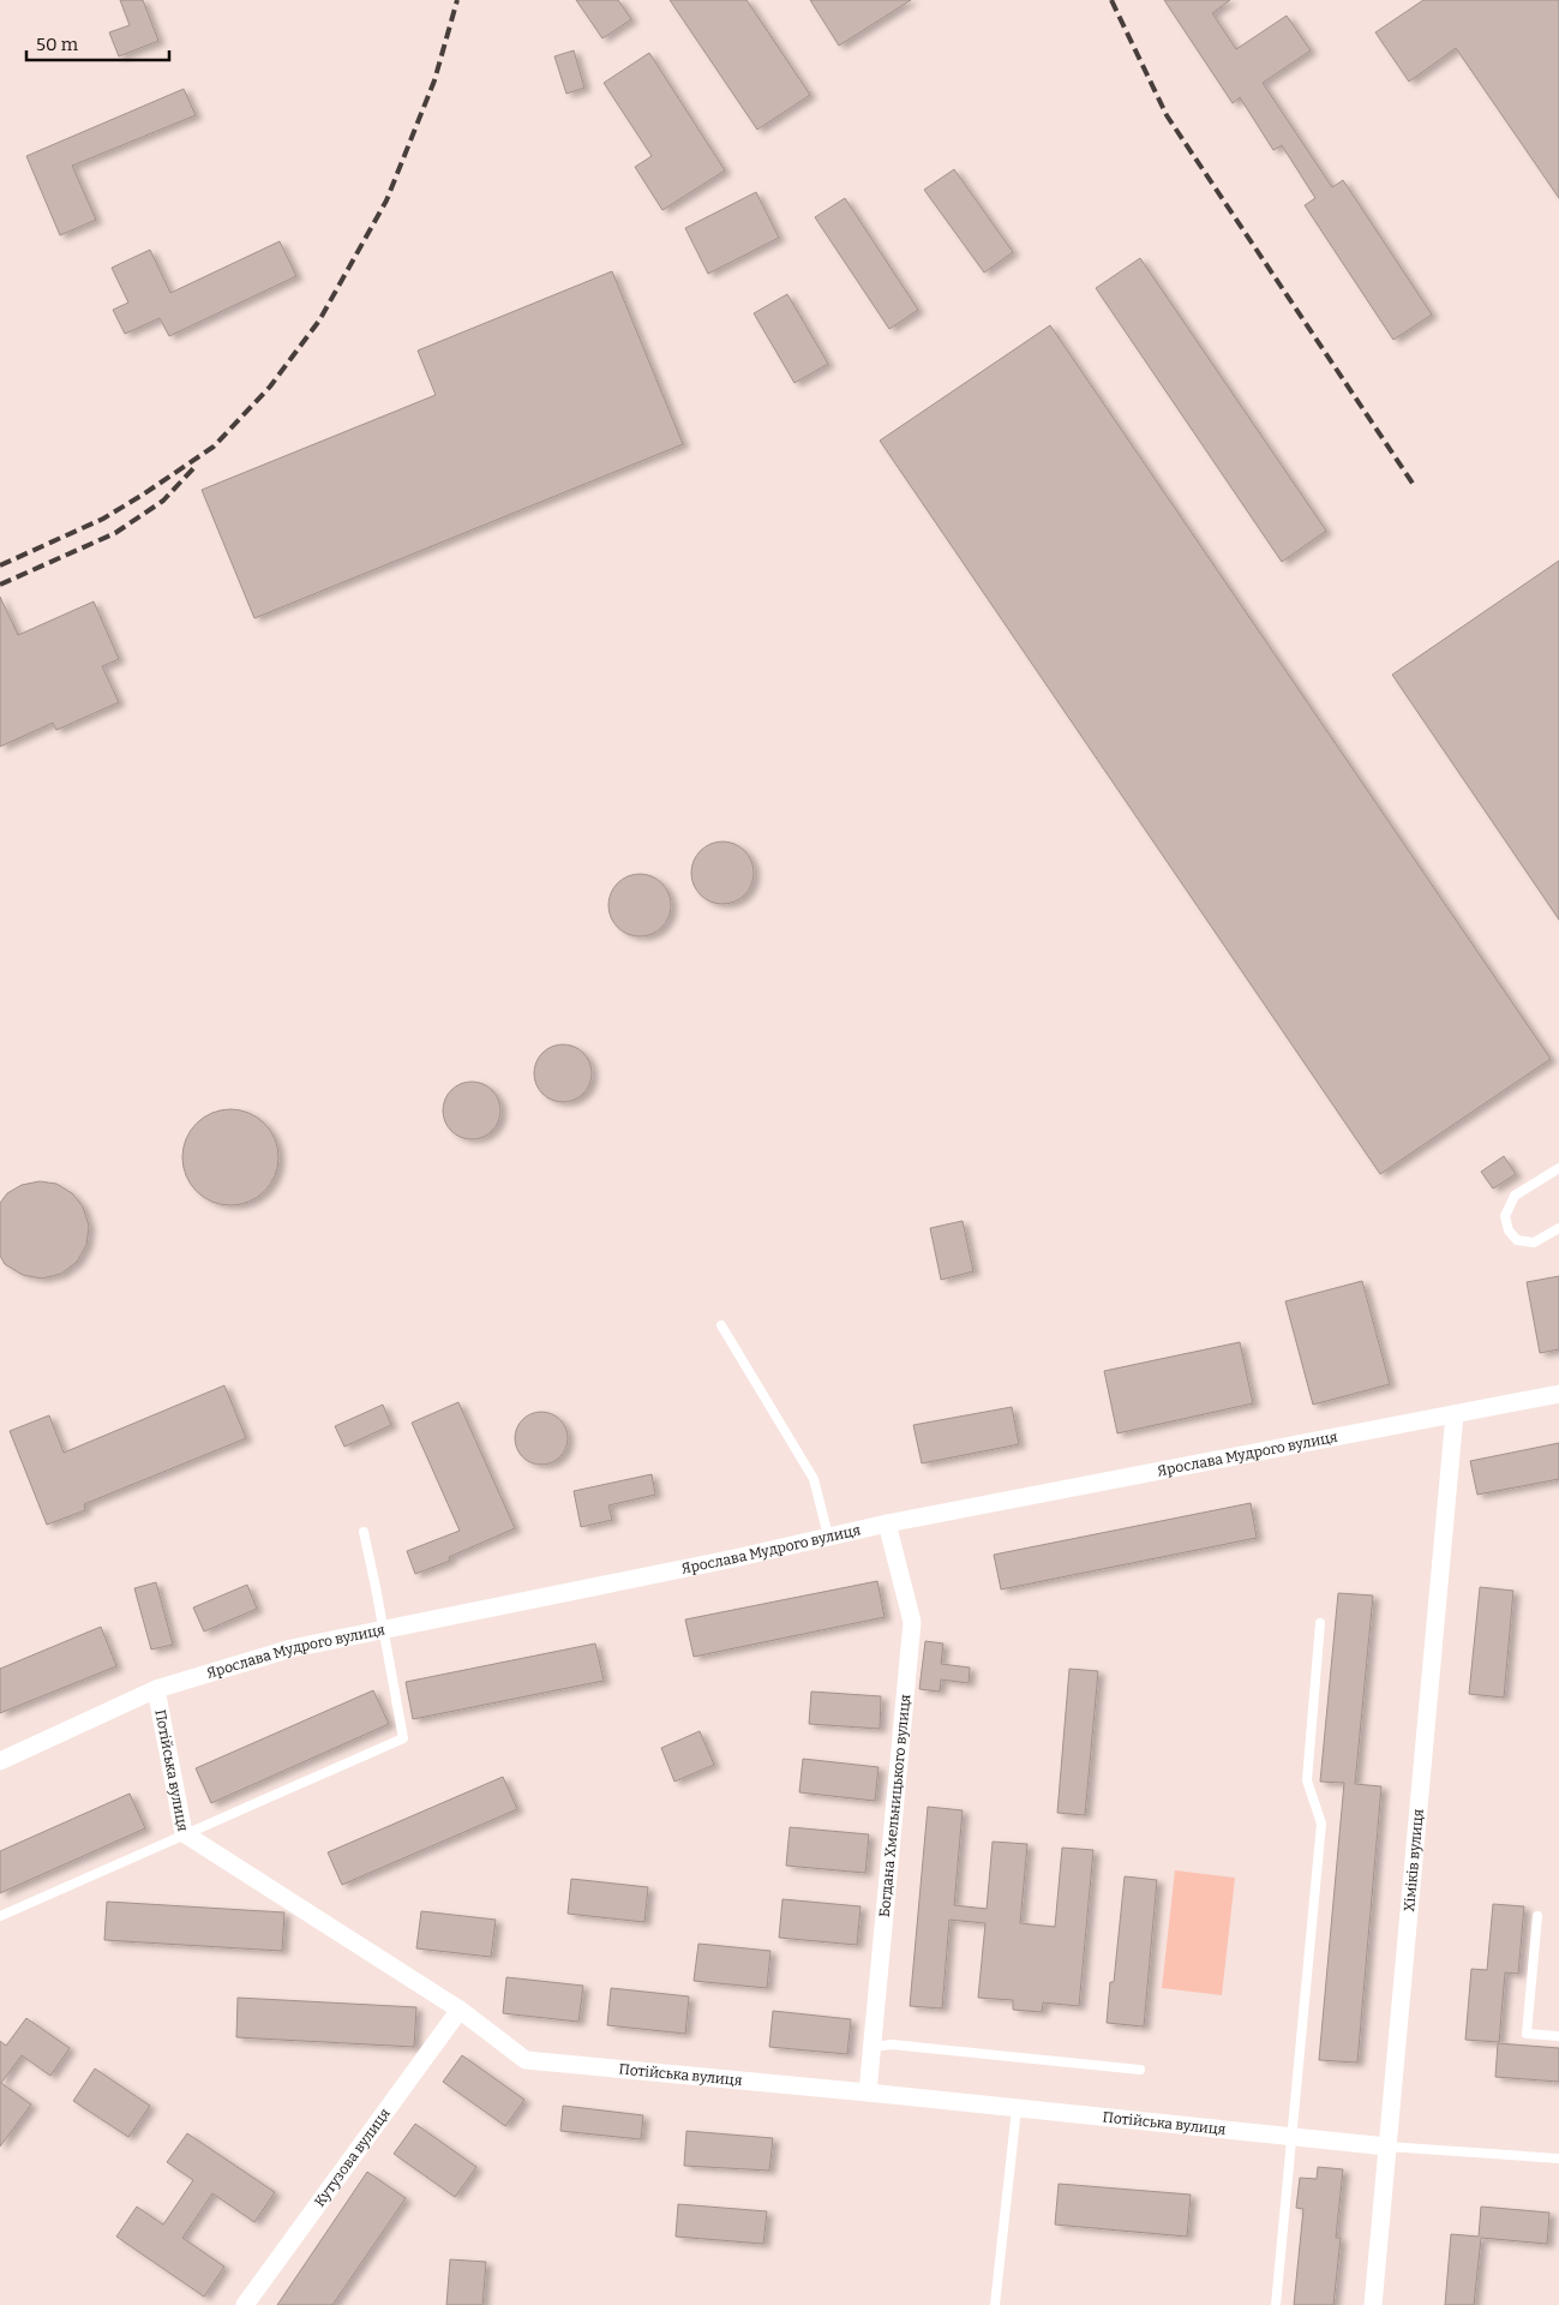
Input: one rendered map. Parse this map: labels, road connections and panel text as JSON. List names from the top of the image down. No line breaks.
{"streets":{"street":["Ярослава Мудрого вулиця","Потійська вулиця","Богдана Хмельницького вулиця","Хіміків вулиця","Кутузова вулиця"]},"crossings":[["Ярослава Мудрого вулиця","Потійська вулиця"],["Ярослава Мудрого вулиця","Богдана Хмельницького вулиця"],["Ярослава Мудрого вулиця","Хіміків вулиця"],["Потійська вулиця","Богдана Хмельницького вулиця"],["Потійська вулиця","Хіміків вулиця"],["Потійська вулиця","Кутузова вулиця"]],"scale_bar":"50 m"}
